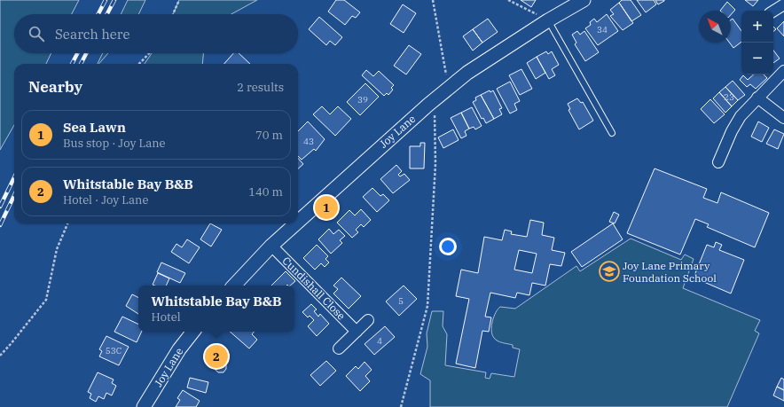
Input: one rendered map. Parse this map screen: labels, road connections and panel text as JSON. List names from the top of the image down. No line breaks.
{"streets":{"street":["Joy Lane","Cundishall Close"]},"crossings":[["Joy Lane","Cundishall Close"]],"places":{"school or university":["Joy Lane Primary Foundation School"]},"house_numbers":["34","23","39","43","5","4","53C"],"north":"top left","page":{"map_buttons":["+","−"],"search":"Search here","heading":["Nearby","2 results"],"list":[{"mark":"1","name":"Sea Lawn","note":"Bus stop · Joy Lane","value":"70 m"},{"mark":"2","name":"Whitstable Bay B&B","note":"Hotel · Joy Lane","value":"140 m"}],"pins":["1","2"],"popup":["Whitstable Bay B&B","Hotel"]}}
